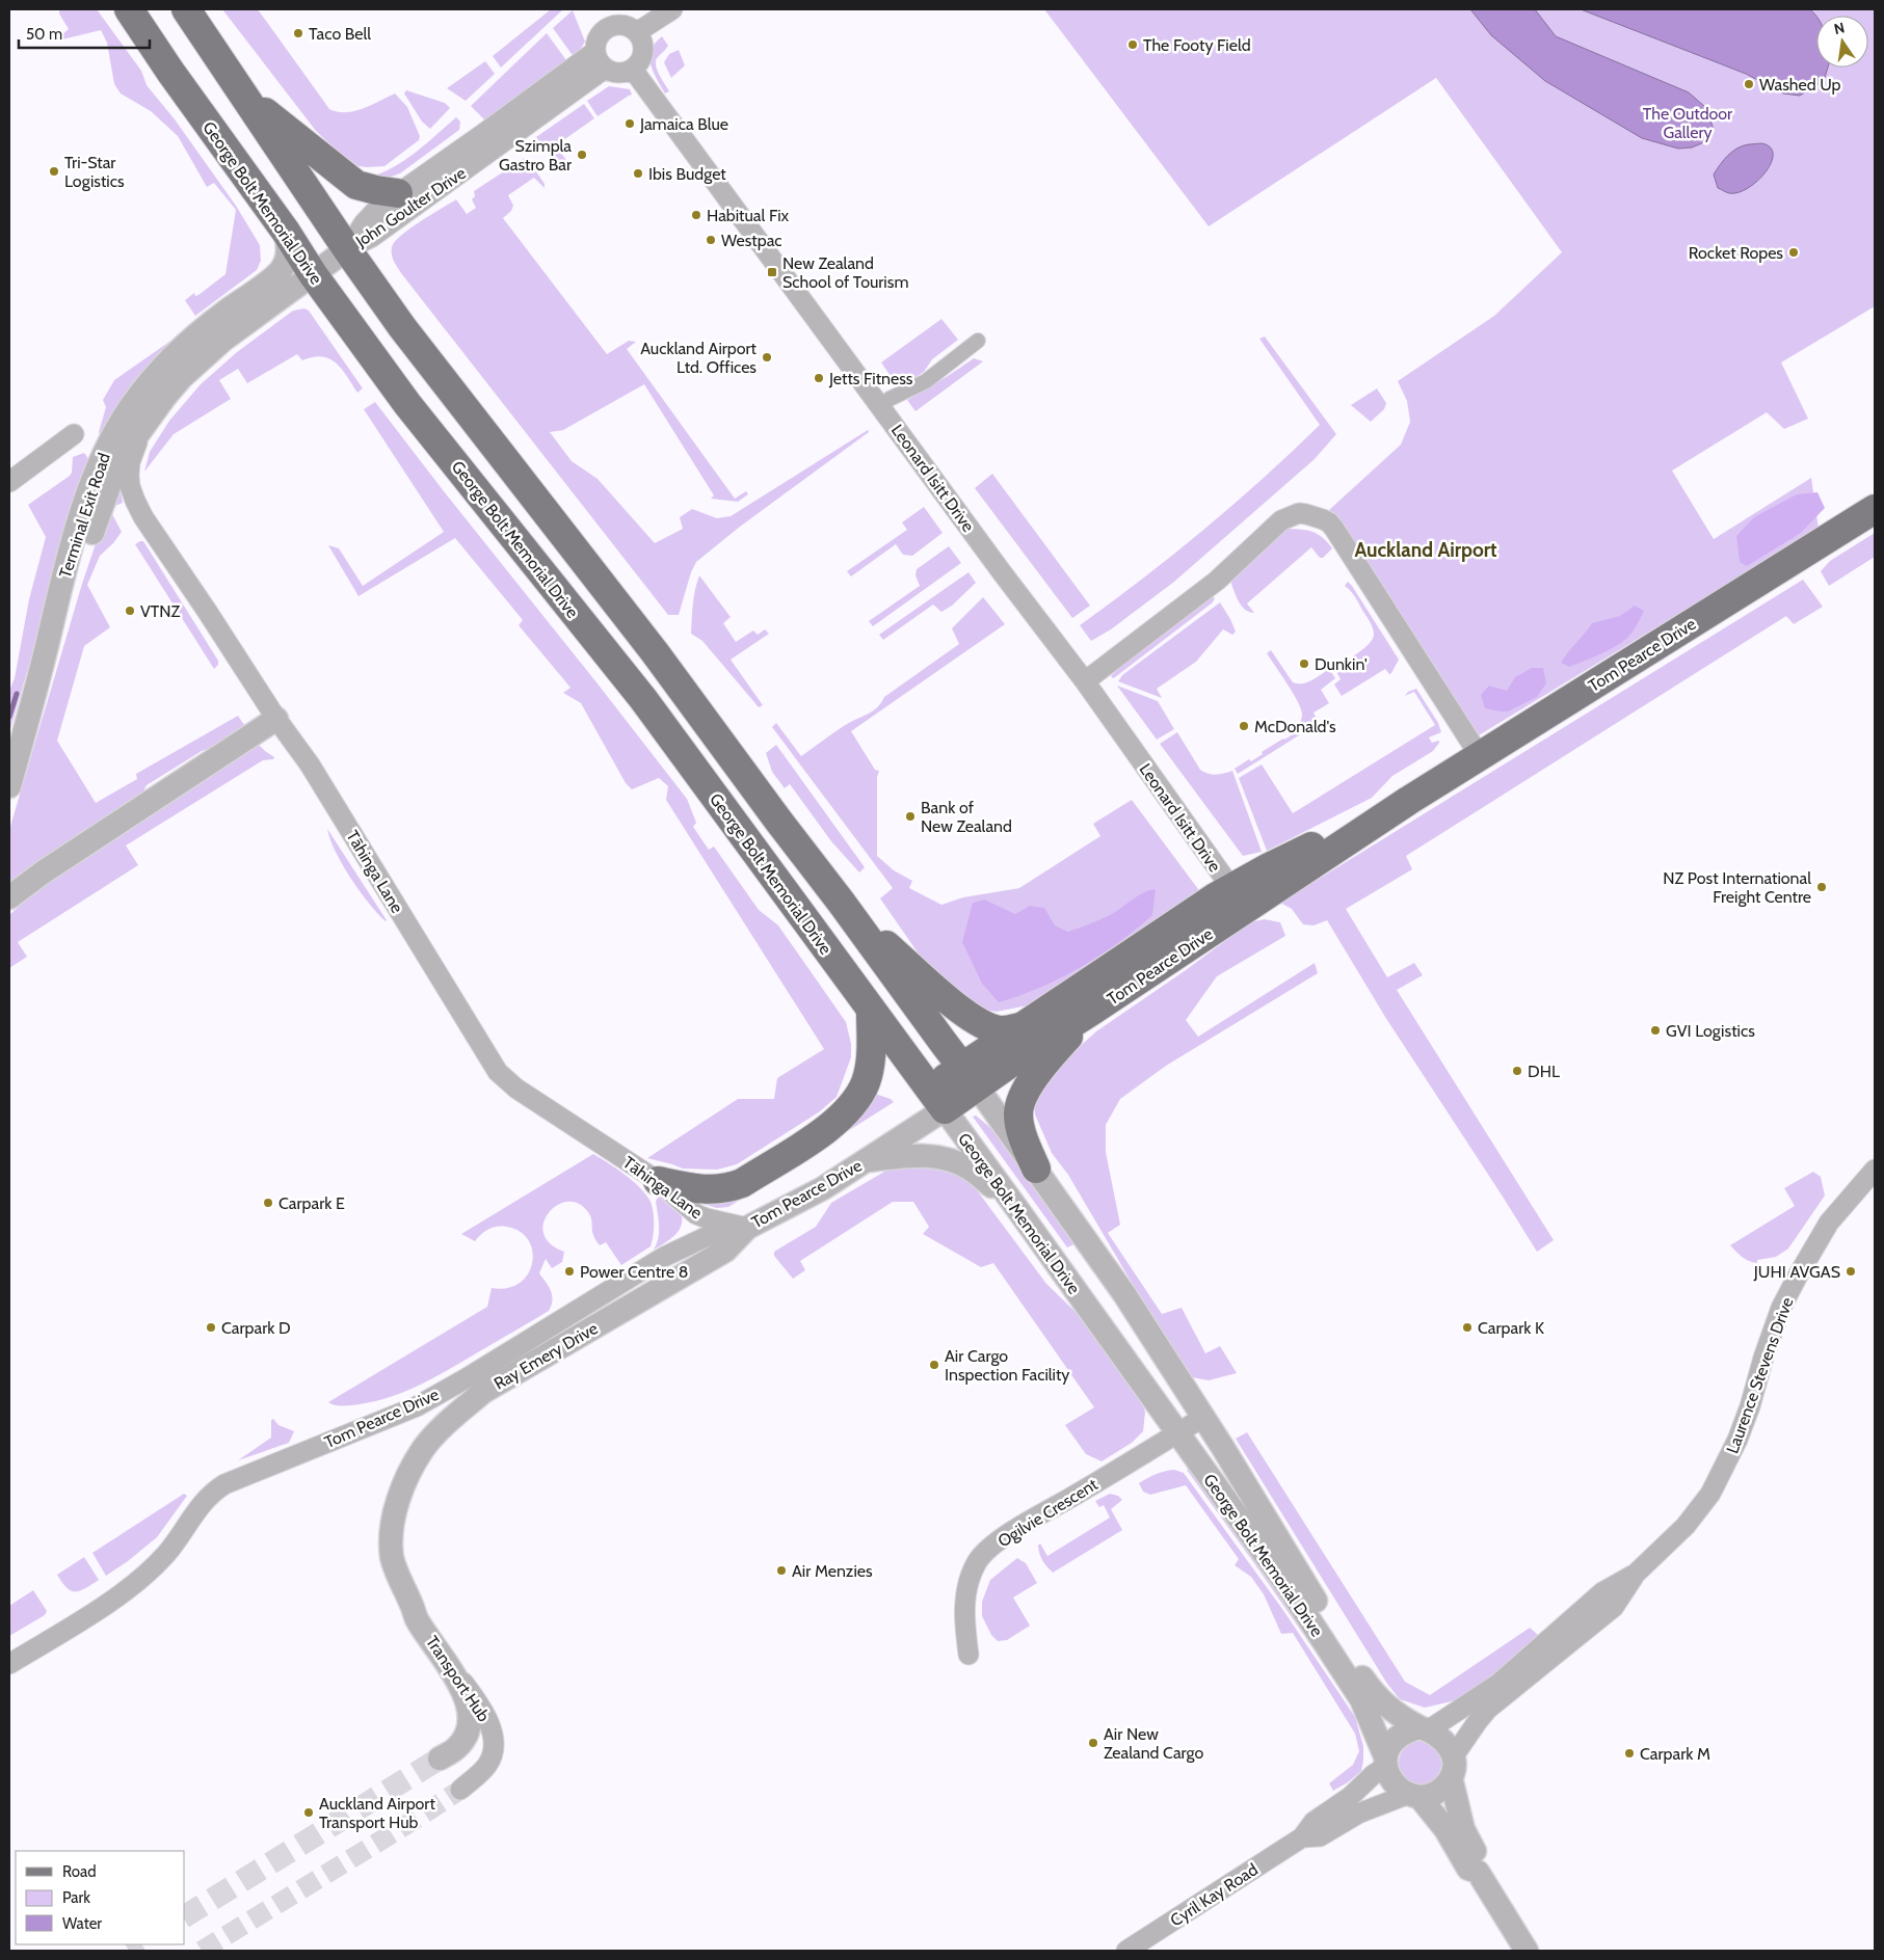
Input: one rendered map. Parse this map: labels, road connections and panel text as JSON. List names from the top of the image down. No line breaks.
{"streets":{"main road":["George Bolt Memorial Drive","Tom Pearce Drive"],"street":["John Goulter Drive","Leonard Isitt Drive","Terminal Exit Road","Tāhinga Lane","Ray Emery Drive","Laurence Stevens Drive","Ogilvie Crescent","Transport Hub","Cyril Kay Road"]},"crossings":[["George Bolt Memorial Drive","John Goulter Drive"],["George Bolt Memorial Drive","Terminal Exit Road"],["George Bolt Memorial Drive","Tom Pearce Drive"],["George Bolt Memorial Drive","Laurence Stevens Drive"],["George Bolt Memorial Drive","Ogilvie Crescent"],["George Bolt Memorial Drive","Cyril Kay Road"],["John Goulter Drive","Leonard Isitt Drive"],["John Goulter Drive","Terminal Exit Road"],["Leonard Isitt Drive","Tom Pearce Drive"],["Terminal Exit Road","Tāhinga Lane"],["Tom Pearce Drive","Tāhinga Lane"],["Tom Pearce Drive","Ray Emery Drive"],["Tāhinga Lane","Ray Emery Drive"],["Ray Emery Drive","Transport Hub"],["Laurence Stevens Drive","Cyril Kay Road"]],"districts":["Auckland Airport"],"parks":["The Outdoor Gallery"],"places":{"other":["Taco Bell","The Footy Field","Washed Up","Jamaica Blue","Szimpla Gastro Bar","Tri-Star Logistics","Ibis Budget","Habitual Fix","Westpac","Rocket Ropes","Auckland Airport Ltd. Offices","Jetts Fitness","VTNZ","Dunkin'","McDonald's","Bank of New Zealand","NZ Post International Freight Centre","GVI Logistics","DHL","Carpark E","Power Centre 8","JUHI AVGAS","Carpark D","Carpark K","Air Cargo Inspection Facility","Air Menzies","Air New Zealand Cargo","Carpark M","Auckland Airport Transport Hub"],"transit":["New Zealand School of Tourism"]},"legend":["Road","Park","Water"],"scale_bar":"50 m","north":"top"}
